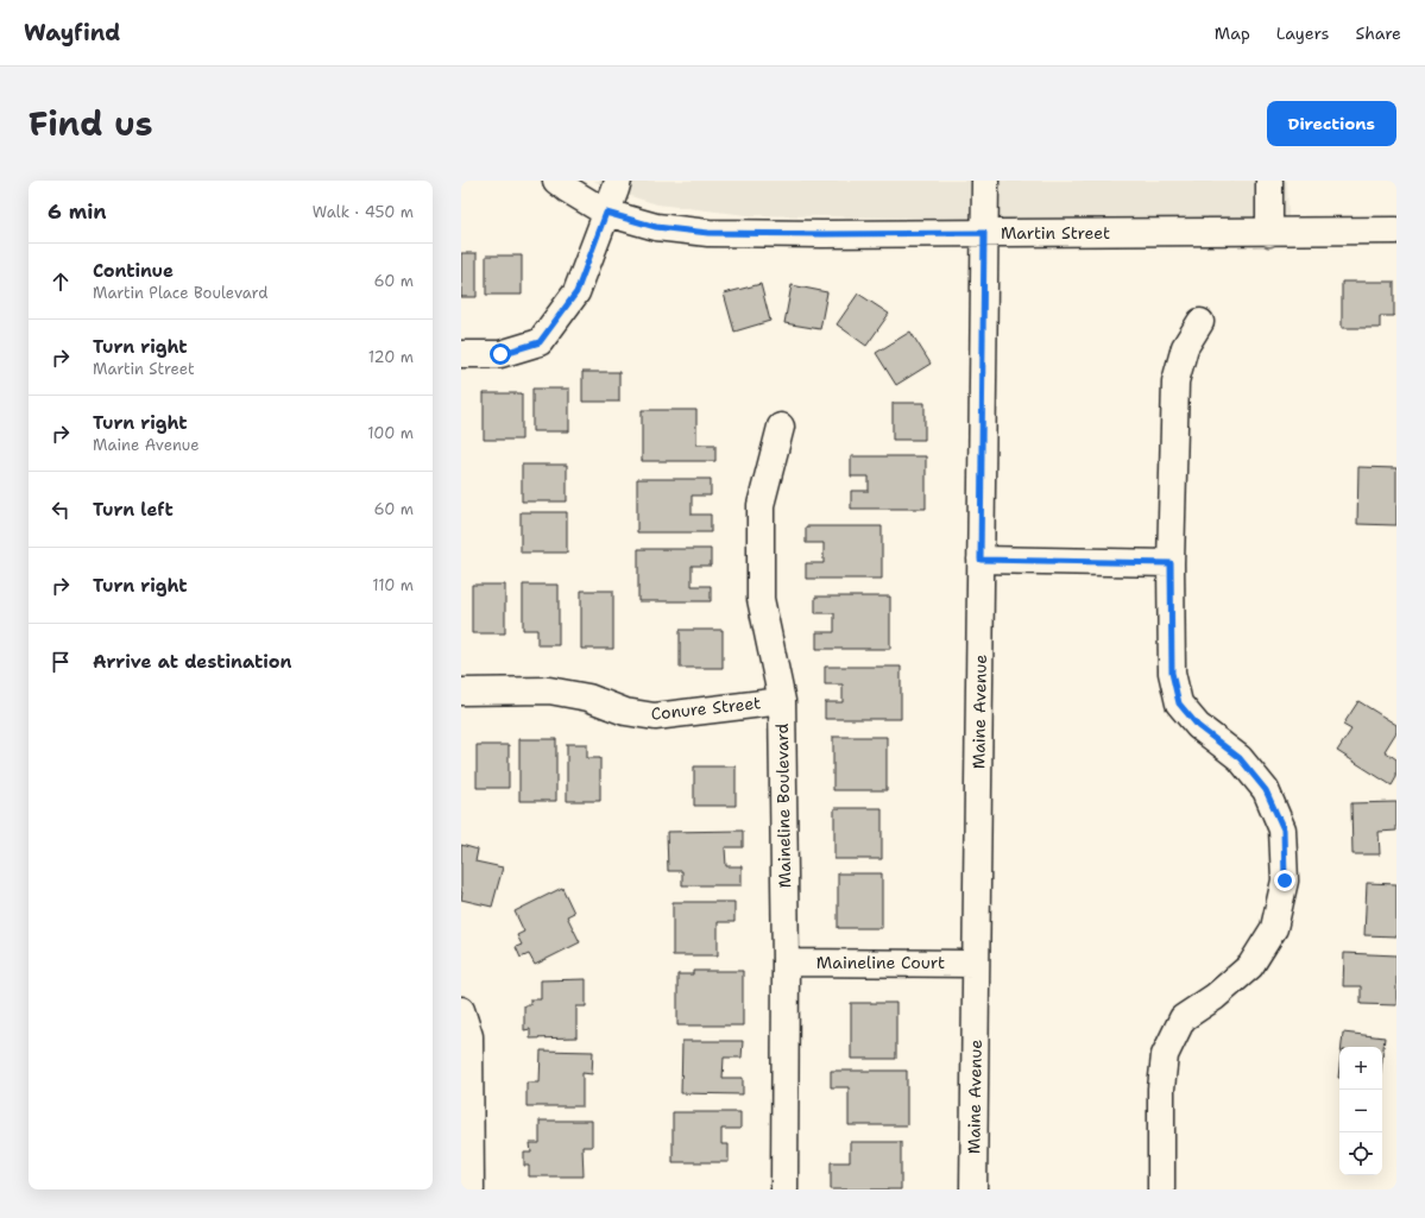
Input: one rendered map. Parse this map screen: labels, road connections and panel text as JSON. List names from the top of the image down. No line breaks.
{"streets":{"street":["Martin Street","Conure Street","Maine Avenue","Maineline Boulevard","Maineline Court"]},"crossings":[["Martin Street","Maine Avenue"],["Conure Street","Maineline Boulevard"],["Maine Avenue","Maineline Court"],["Maineline Boulevard","Maineline Court"]],"page":{"header":"Wayfind","nav":["Map","Layers","Share"],"title":"Find us","buttons":"Directions","heading":["6 min","Walk · 450 m"],"list":[["Continue","Martin Place Boulevard","60 m"],["Turn right","Martin Street","120 m"],["Turn right","Maine Avenue","100 m"],["Turn left","60 m"],["Turn right","110 m"],"Arrive at destination"],"map_buttons":["+","−"]}}
